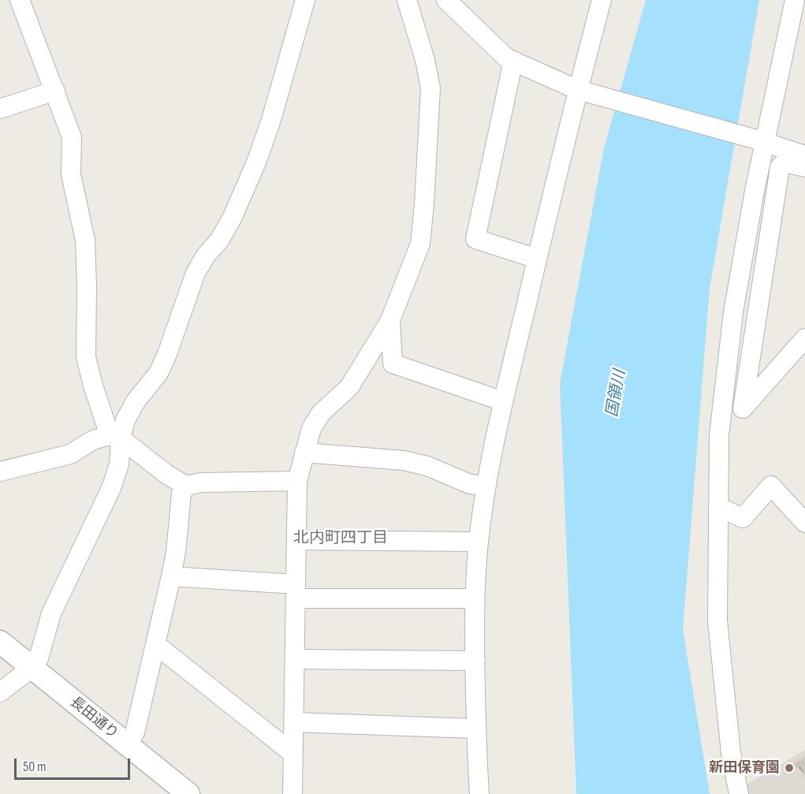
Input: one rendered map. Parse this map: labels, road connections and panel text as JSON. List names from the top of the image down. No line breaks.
{"streets":{"street":["長田通り"]},"districts":["北内町四丁目"],"water":["国領川"],"places":["新田保育園"],"scale_bar":"50 m"}
